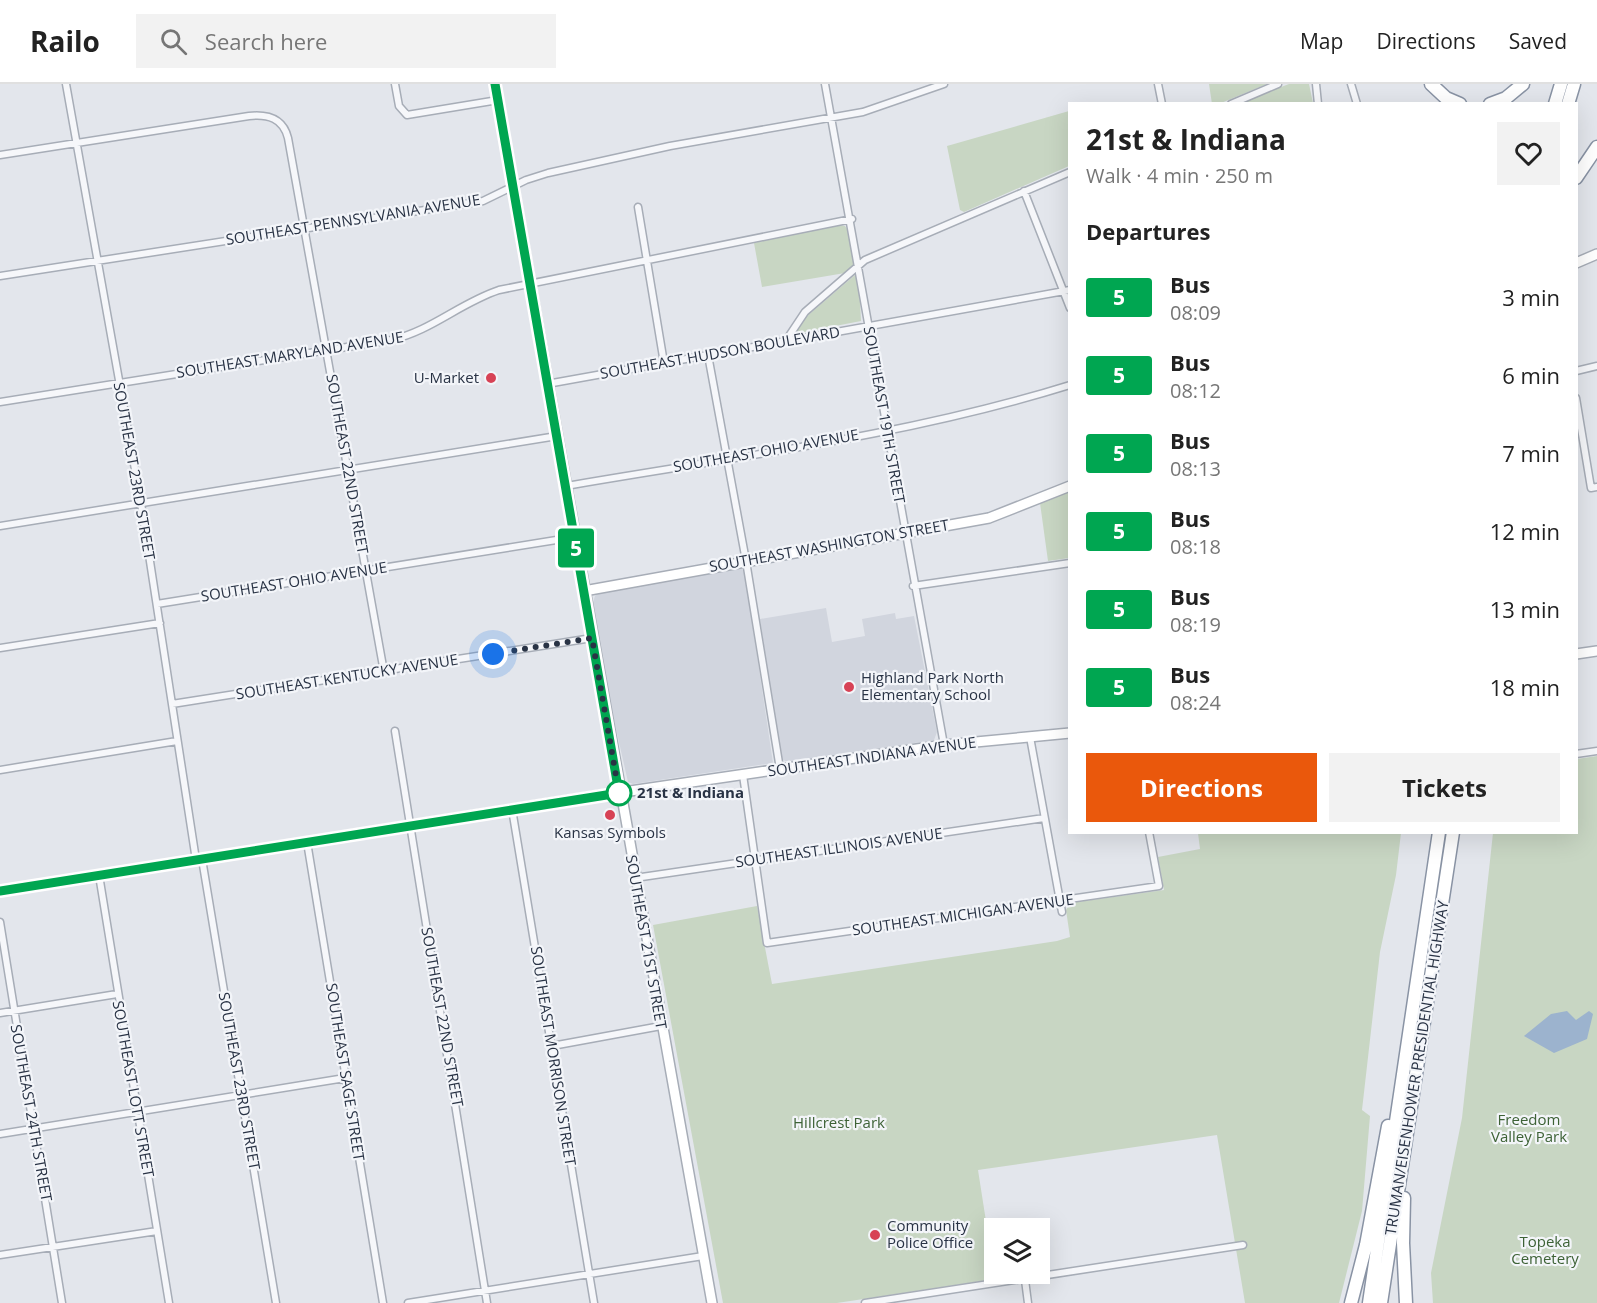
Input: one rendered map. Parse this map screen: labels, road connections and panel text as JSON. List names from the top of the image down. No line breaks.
{"streets":{"highway":["TRUMAN/EISENHOWER PRESIDENTIAL HIGHWAY"],"street":["SOUTHEAST PENNSYLVANIA AVENUE","SOUTHEAST HUDSON BOULEVARD","SOUTHEAST MARYLAND AVENUE","SOUTHEAST 19TH STREET","SOUTHEAST OHIO AVENUE","SOUTHEAST 22ND STREET","SOUTHEAST 23RD STREET","SOUTHEAST WASHINGTON STREET","SOUTHEAST KENTUCKY AVENUE","SOUTHEAST INDIANA AVENUE","SOUTHEAST ILLINOIS AVENUE","SOUTHEAST MICHIGAN AVENUE","SOUTHEAST 21ST STREET","SOUTHEAST MORRISON STREET","SOUTHEAST SAGE STREET","SOUTHEAST LOTT STREET","SOUTHEAST 24TH STREET"]},"crossings":[["SOUTHEAST PENNSYLVANIA AVENUE","SOUTHEAST 19TH STREET"],["SOUTHEAST PENNSYLVANIA AVENUE","SOUTHEAST 22ND STREET"],["SOUTHEAST PENNSYLVANIA AVENUE","SOUTHEAST 23RD STREET"],["SOUTHEAST PENNSYLVANIA AVENUE","SOUTHEAST 21ST STREET"],["SOUTHEAST HUDSON BOULEVARD","SOUTHEAST 19TH STREET"],["SOUTHEAST HUDSON BOULEVARD","SOUTHEAST 21ST STREET"],["SOUTHEAST MARYLAND AVENUE","SOUTHEAST 19TH STREET"],["SOUTHEAST MARYLAND AVENUE","SOUTHEAST 22ND STREET"],["SOUTHEAST MARYLAND AVENUE","SOUTHEAST 23RD STREET"],["SOUTHEAST MARYLAND AVENUE","SOUTHEAST 21ST STREET"],["SOUTHEAST 19TH STREET","SOUTHEAST OHIO AVENUE"],["SOUTHEAST 19TH STREET","SOUTHEAST WASHINGTON STREET"],["SOUTHEAST 19TH STREET","SOUTHEAST INDIANA AVENUE"],["SOUTHEAST OHIO AVENUE","SOUTHEAST 22ND STREET"],["SOUTHEAST OHIO AVENUE","SOUTHEAST 23RD STREET"],["SOUTHEAST OHIO AVENUE","SOUTHEAST 21ST STREET"],["SOUTHEAST 22ND STREET","SOUTHEAST 23RD STREET"],["SOUTHEAST 22ND STREET","SOUTHEAST KENTUCKY AVENUE"],["SOUTHEAST 22ND STREET","SOUTHEAST INDIANA AVENUE"],["SOUTHEAST 23RD STREET","SOUTHEAST KENTUCKY AVENUE"],["SOUTHEAST 23RD STREET","SOUTHEAST INDIANA AVENUE"],["SOUTHEAST WASHINGTON STREET","SOUTHEAST 21ST STREET"],["SOUTHEAST KENTUCKY AVENUE","SOUTHEAST 21ST STREET"],["SOUTHEAST INDIANA AVENUE","SOUTHEAST 21ST STREET"],["SOUTHEAST INDIANA AVENUE","SOUTHEAST MORRISON STREET"],["SOUTHEAST INDIANA AVENUE","SOUTHEAST SAGE STREET"],["SOUTHEAST INDIANA AVENUE","SOUTHEAST LOTT STREET"],["SOUTHEAST ILLINOIS AVENUE","SOUTHEAST MICHIGAN AVENUE"],["SOUTHEAST ILLINOIS AVENUE","SOUTHEAST 21ST STREET"]],"parks":["Freedom Valley Park","Hillcrest Park","Topeka Cemetery"],"places":["U-Market","Highland Park North Elementary School","21st & Indiana","Kansas Symbols","Community Police Office"],"lines":["bus line 5"],"page":{"header":"Railo","search":"Search here","nav":["Map","Directions","Saved"],"on_map":"5","heading":[["21st & Indiana","Walk · 4 min · 250 m"],"Departures"],"list":[{"mark":"5","name":"Bus","note":"08:09","value":"3 min"},{"mark":"5","name":"Bus","note":"08:12","value":"6 min"},{"mark":"5","name":"Bus","note":"08:13","value":"7 min"},{"mark":"5","name":"Bus","note":"08:18","value":"12 min"},{"mark":"5","name":"Bus","note":"08:19","value":"13 min"},{"mark":"5","name":"Bus","note":"08:24","value":"18 min"}],"buttons":["Directions","Tickets"]}}
